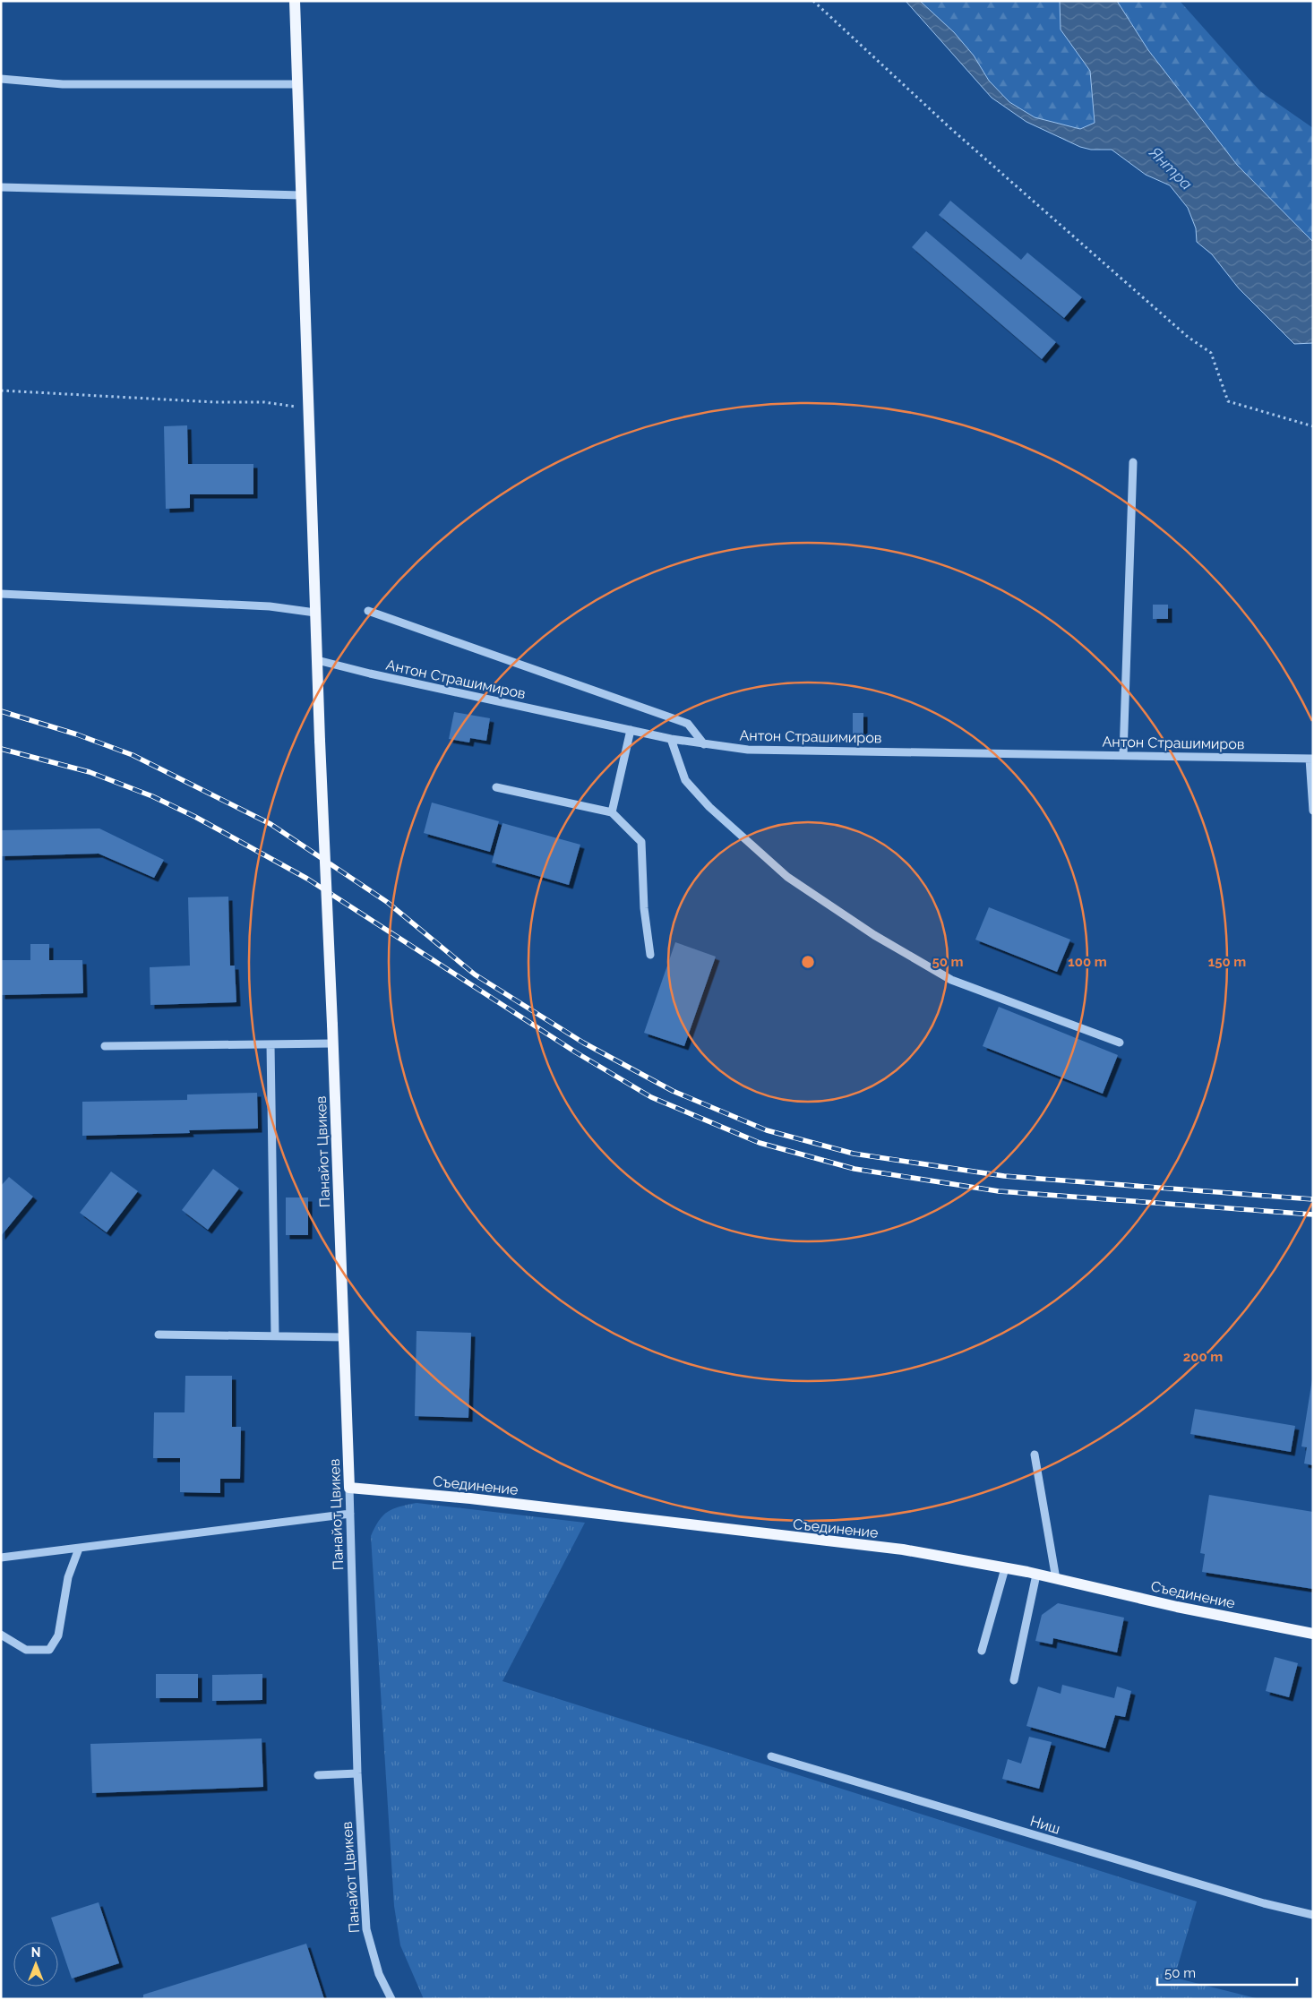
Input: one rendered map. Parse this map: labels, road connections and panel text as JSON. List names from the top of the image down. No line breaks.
{"streets":{"main road":["Панайот Цвикев","Съединение"],"street":["Антон Страшимиров","Ниш"]},"crossings":[["Антон Страшимиров","Панайот Цвикев"],["Панайот Цвикев","Съединение"]],"water":["Янтра"],"scale_bar":"50 m","north":"top","rings":["50 m","100 m","150 m","200 m"]}
